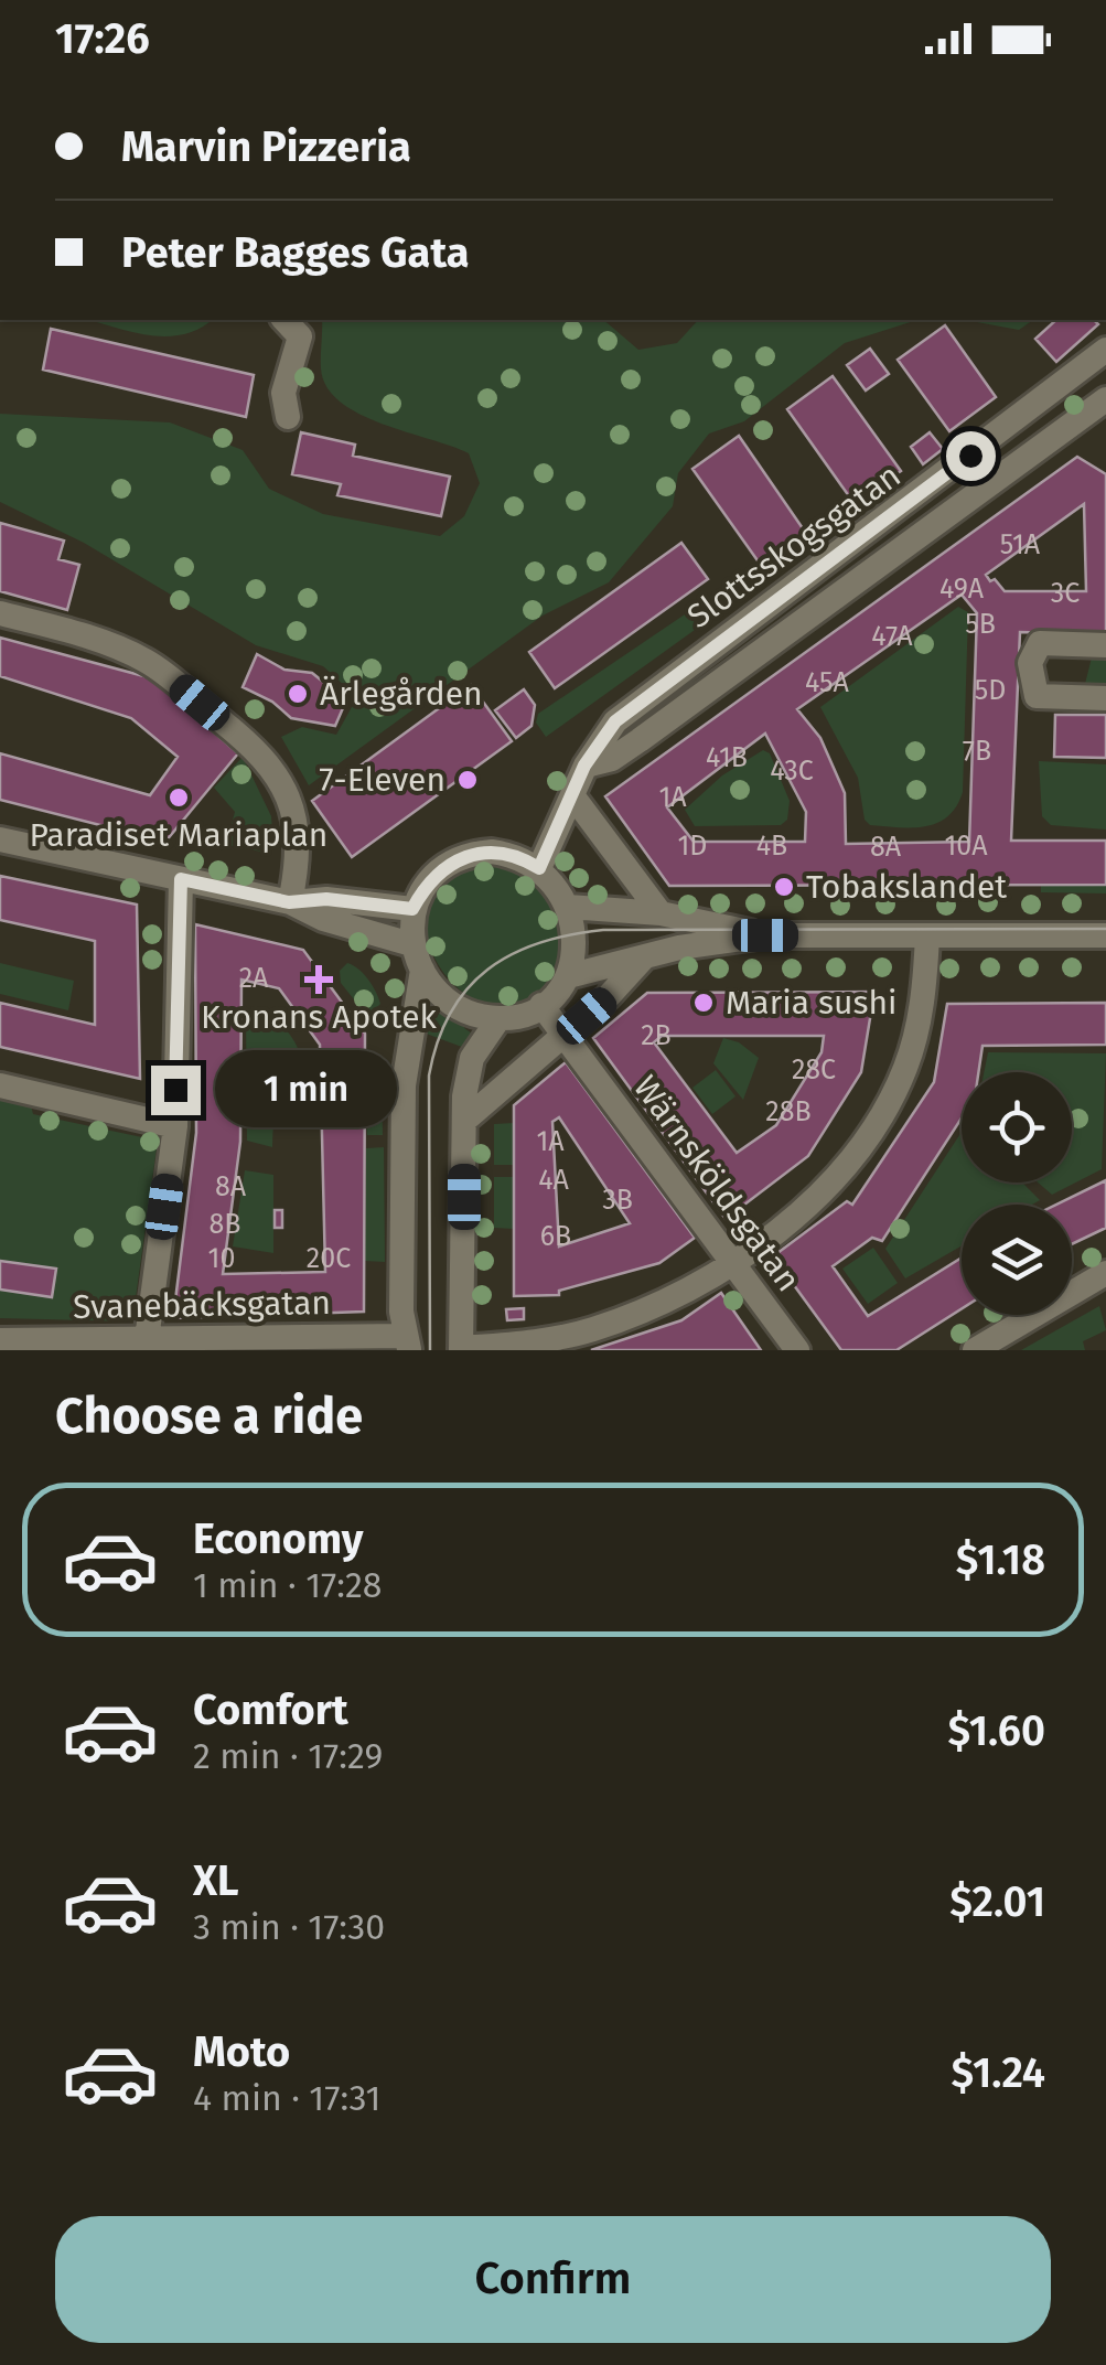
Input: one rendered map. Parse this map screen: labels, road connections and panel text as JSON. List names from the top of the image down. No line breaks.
{"streets":{"street":["Slottsskogsgatan","Wärnsköldsgatan","Svanebäcksgatan"]},"crossings":[["Slottsskogsgatan","Wärnsköldsgatan"]],"places":{"other":["Ärlegården","7-Eleven","Paradiset Mariaplan","Tobakslandet","Maria sushi"],"health":["Kronans Apotek"]},"house_numbers":["51A","49A","3C","5B","47A","45A","5D","7B","41B","43C","1A","1D","4B","10A","8A","2A","2B","28C","28B","1A","4A","8A","3B","8B","6B","10","20C"],"page":{"status":"17:26","banner":["Marvin Pizzeria","Peter Bagges Gata"],"bubble":"1 min","heading":"Choose a ride","list":[{"name":"Economy","note":"1 min · 17:28","value":"$1.18"},{"name":"Comfort","note":"2 min · 17:29","value":"$1.60"},{"name":"XL","note":"3 min · 17:30","value":"$2.01"},{"name":"Moto","note":"4 min · 17:31","value":"$1.24"}],"buttons":"Confirm"}}
